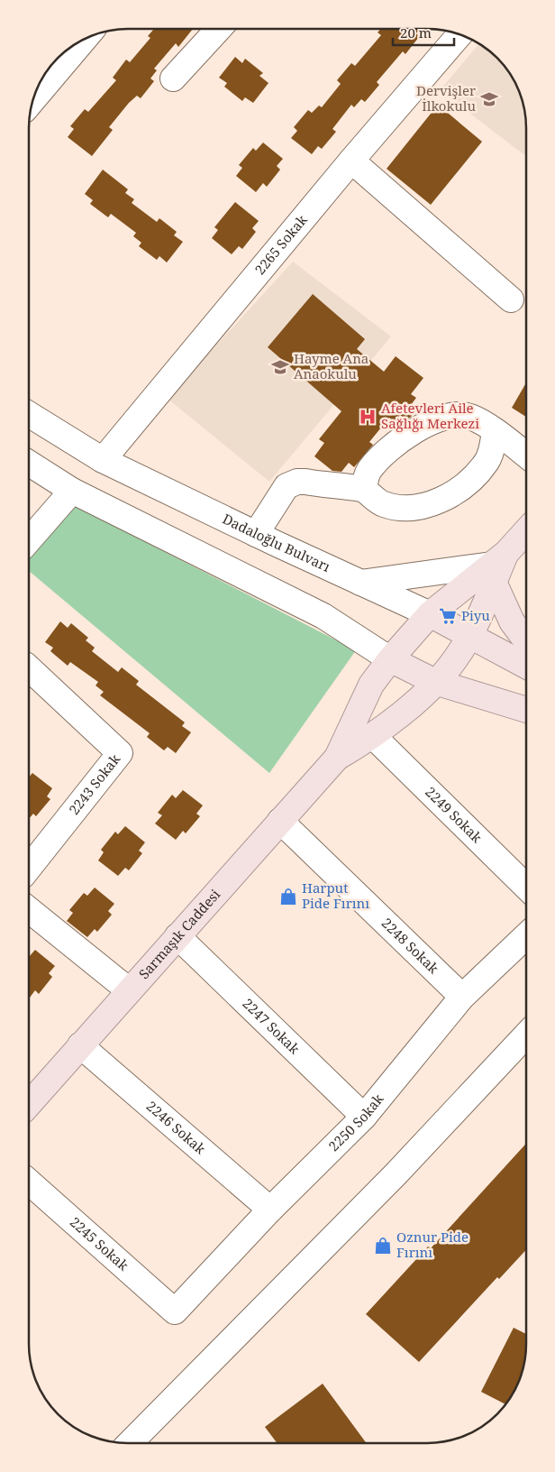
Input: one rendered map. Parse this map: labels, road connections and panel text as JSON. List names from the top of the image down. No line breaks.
{"streets":{"main road":["Dadaloğlu Bulvarı","Sarmaşık Caddesi"],"street":["2265 Sokak","2243 Sokak","2249 Sokak","2248 Sokak","2247 Sokak","2250 Sokak","2246 Sokak","2245 Sokak"]},"crossings":[["2265 Sokak","Dadaloğlu Bulvarı"],["Sarmaşık Caddesi","2248 Sokak"],["Sarmaşık Caddesi","2247 Sokak"],["Sarmaşık Caddesi","2246 Sokak"],["2248 Sokak","2250 Sokak"],["2247 Sokak","2250 Sokak"],["2250 Sokak","2246 Sokak"],["2250 Sokak","2245 Sokak"]],"places":{"school or university":["Dervişler İlkokulu","Hayme Ana Anaokulu"],"hospital":["Afetevleri Aile Sağlığı Merkezi"],"supermarket":["Piyu"],"shop":["Harput Pide Fırını","Oznur Pide Fırını"]},"scale_bar":"20 m"}
